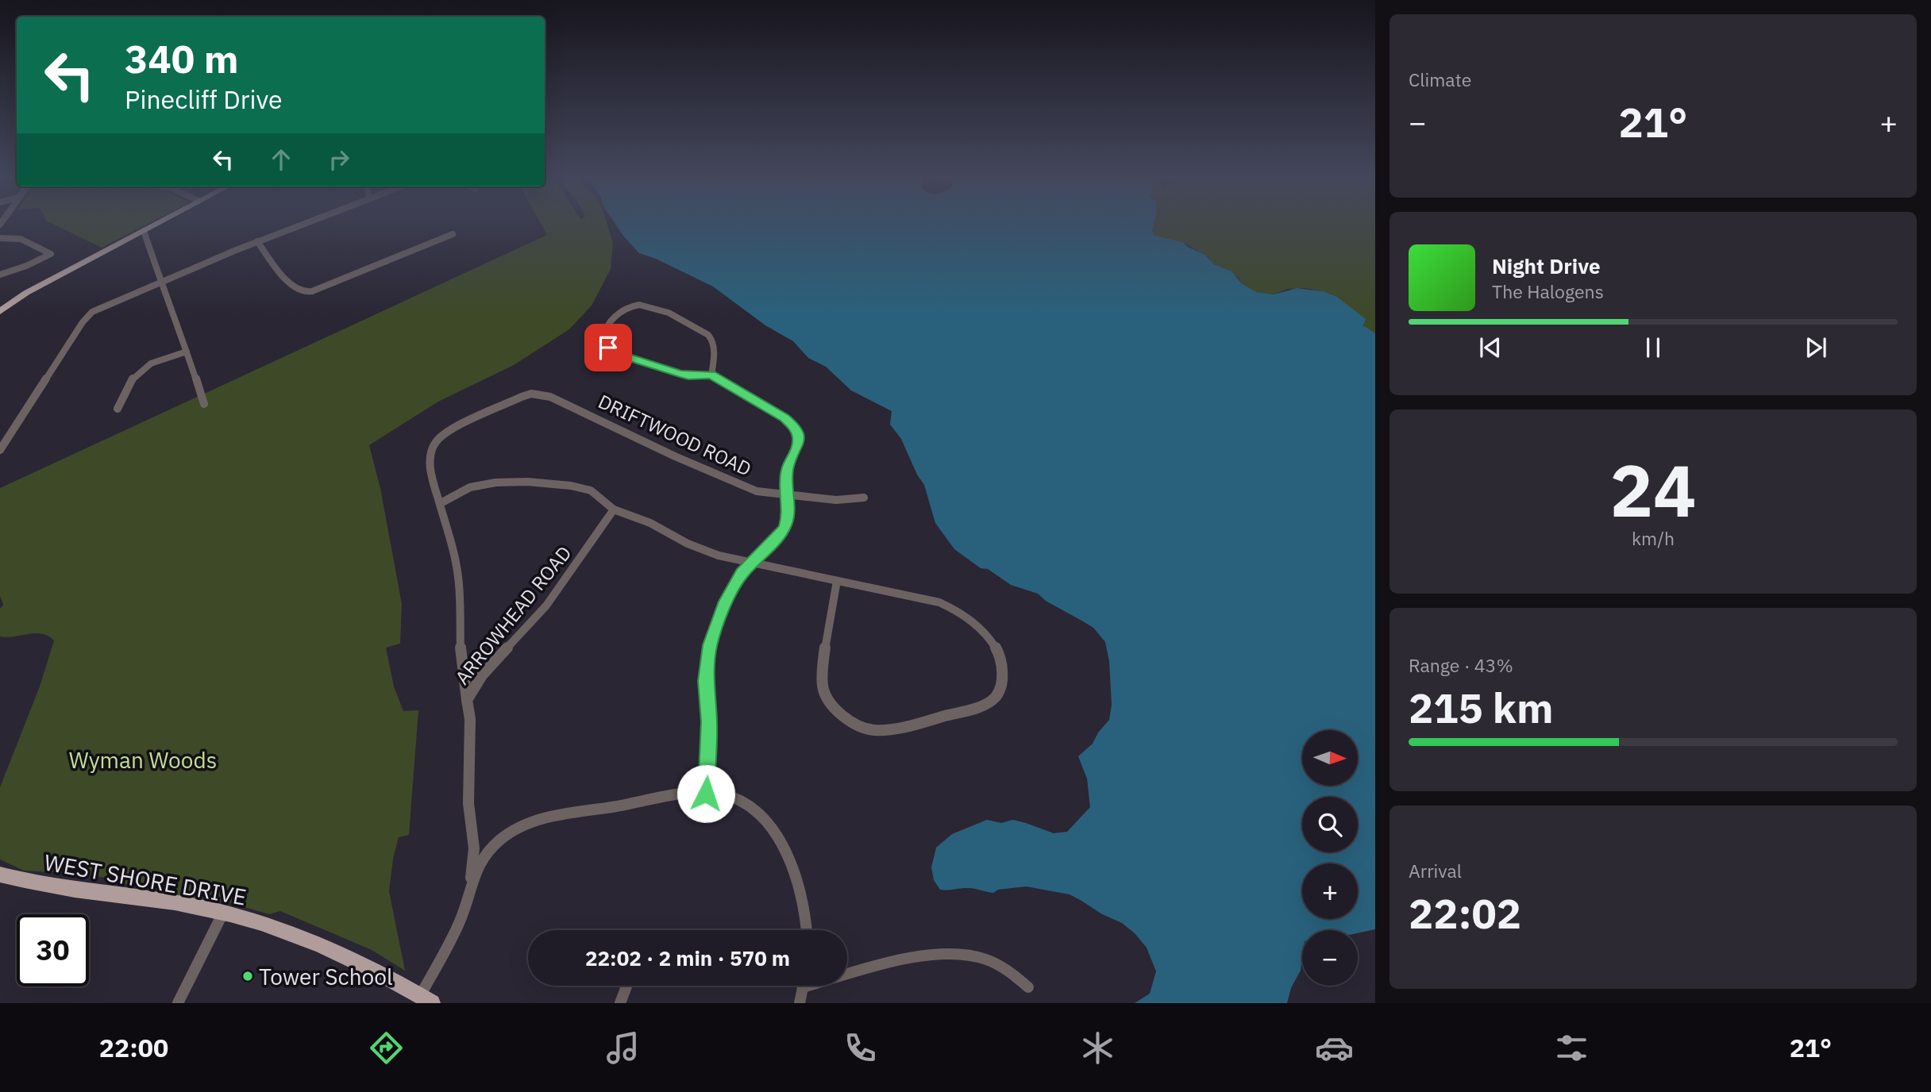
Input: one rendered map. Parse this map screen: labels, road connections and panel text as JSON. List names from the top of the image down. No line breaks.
{"streets":{"main road":["WEST SHORE DRIVE"],"street":["DRIFTWOOD ROAD","ARROWHEAD ROAD"]},"parks":["Wyman Woods"],"places":["Tower School"],"north":"right","page":{"tile":["Climate",["24","km/h"],["Range · 43%","215 km"],["Arrival","22:02"]],"turn":["340 m","Pinecliff Drive"],"heat":["−","21°","+"],"song":["Night Drive","The Halogens"],"map_buttons":["+","−"],"limit":"30","trip":"22:02 · 2 min · 570 m","tabs":["22:00","21°"]}}
